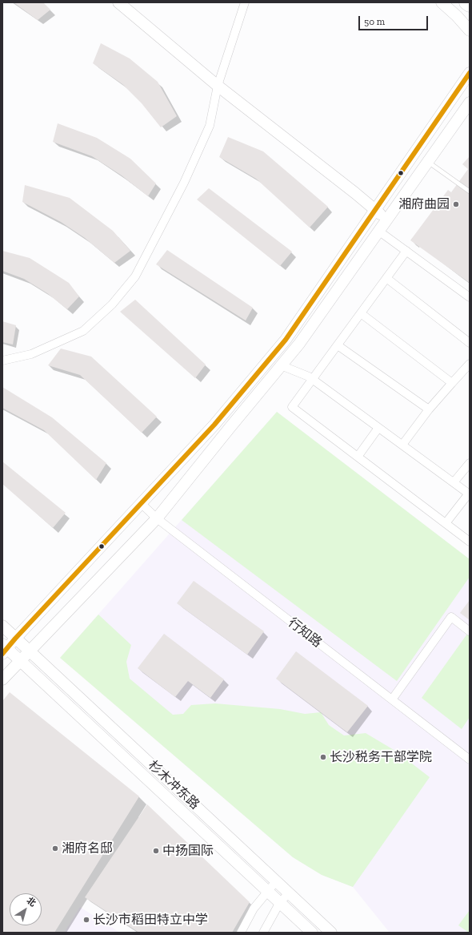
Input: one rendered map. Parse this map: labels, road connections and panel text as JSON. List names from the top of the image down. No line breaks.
{"streets":{"main road":["杉木冲东路"],"street":["行知路"]},"places":["湘府曲园","长沙税务干部学院","湘府名邸","中扬国际","长沙市稻田特立中学"],"scale_bar":"50 m","north":"top right"}
